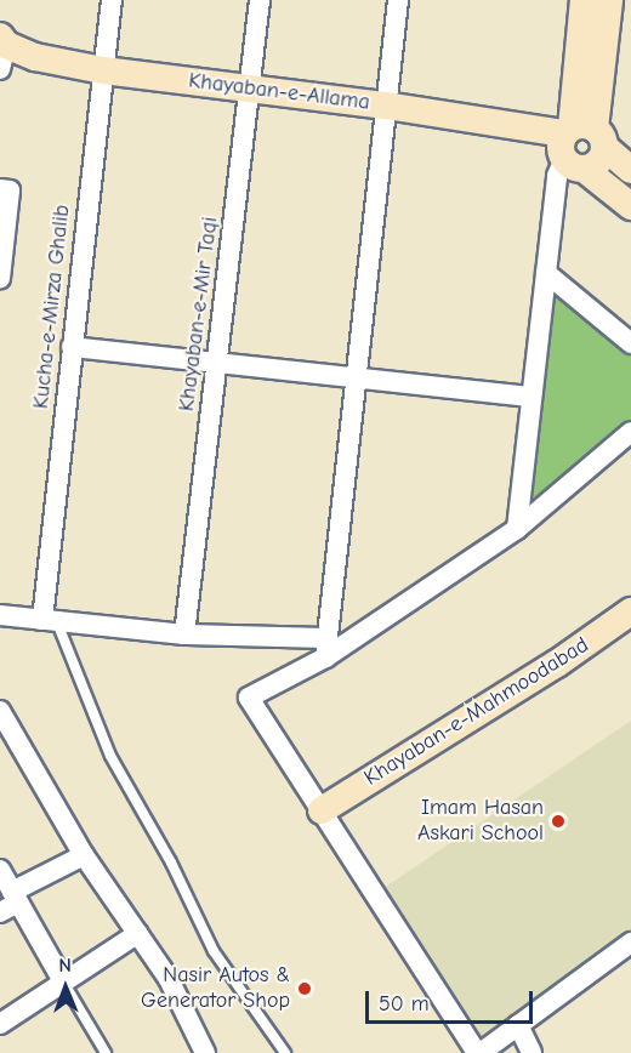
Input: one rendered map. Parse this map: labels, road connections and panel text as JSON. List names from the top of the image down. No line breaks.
{"streets":{"street":["Khayaban-e-Allama","Kucha-e-Mirza Ghalib","Khayaban-e-Mir Taqi","Khayaban-e-Mahmoodabad"]},"crossings":[["Khayaban-e-Allama","Kucha-e-Mirza Ghalib"],["Khayaban-e-Allama","Khayaban-e-Mir Taqi"]],"places":["Imam Hasan Askari School","Nasir Autos & Generator Shop"],"scale_bar":"50 m","north":"top"}
